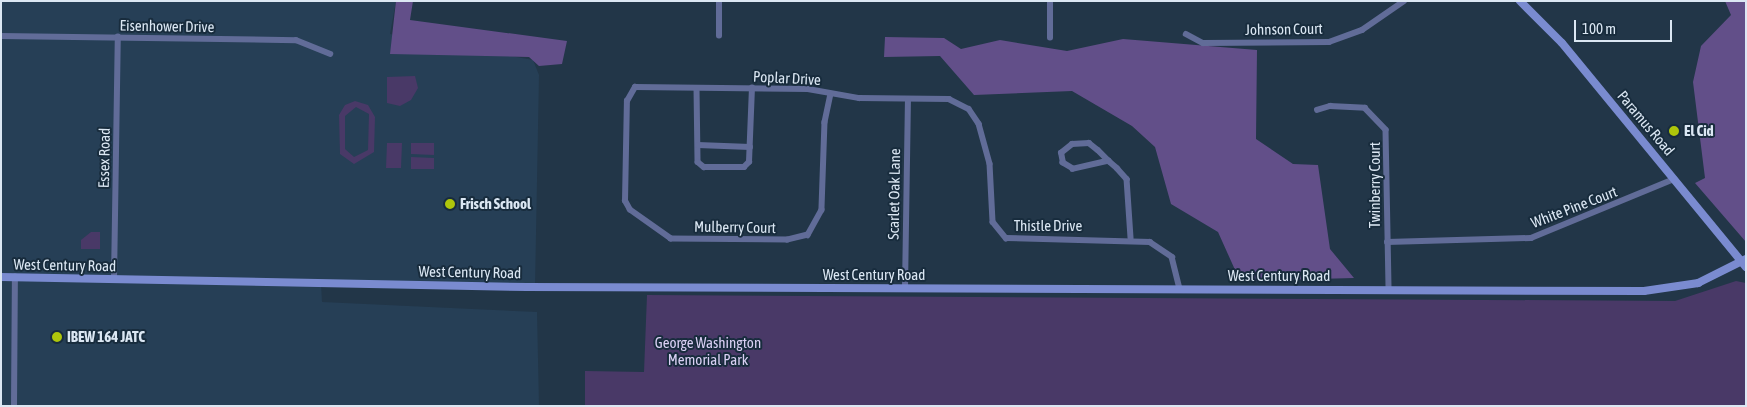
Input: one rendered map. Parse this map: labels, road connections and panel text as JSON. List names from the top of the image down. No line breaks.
{"streets":{"main road":["Paramus Road","West Century Road"],"street":["Eisenhower Drive","Johnson Court","Poplar Drive","Essex Road","Twinberry Court","Scarlet Oak Lane","White Pine Court","Thistle Drive","Mulberry Court"]},"crossings":[["Eisenhower Drive","Essex Road"],["Poplar Drive","Scarlet Oak Lane"],["Poplar Drive","Thistle Drive"],["Poplar Drive","Mulberry Court"],["Paramus Road","White Pine Court"],["Paramus Road","West Century Road"],["Essex Road","West Century Road"],["Twinberry Court","White Pine Court"],["Twinberry Court","West Century Road"],["Scarlet Oak Lane","West Century Road"],["Thistle Drive","West Century Road"]],"parks":["George Washington Memorial Park"],"places":["El Cid","Frisch School","IBEW 164 JATC"],"scale_bar":"100 m"}
